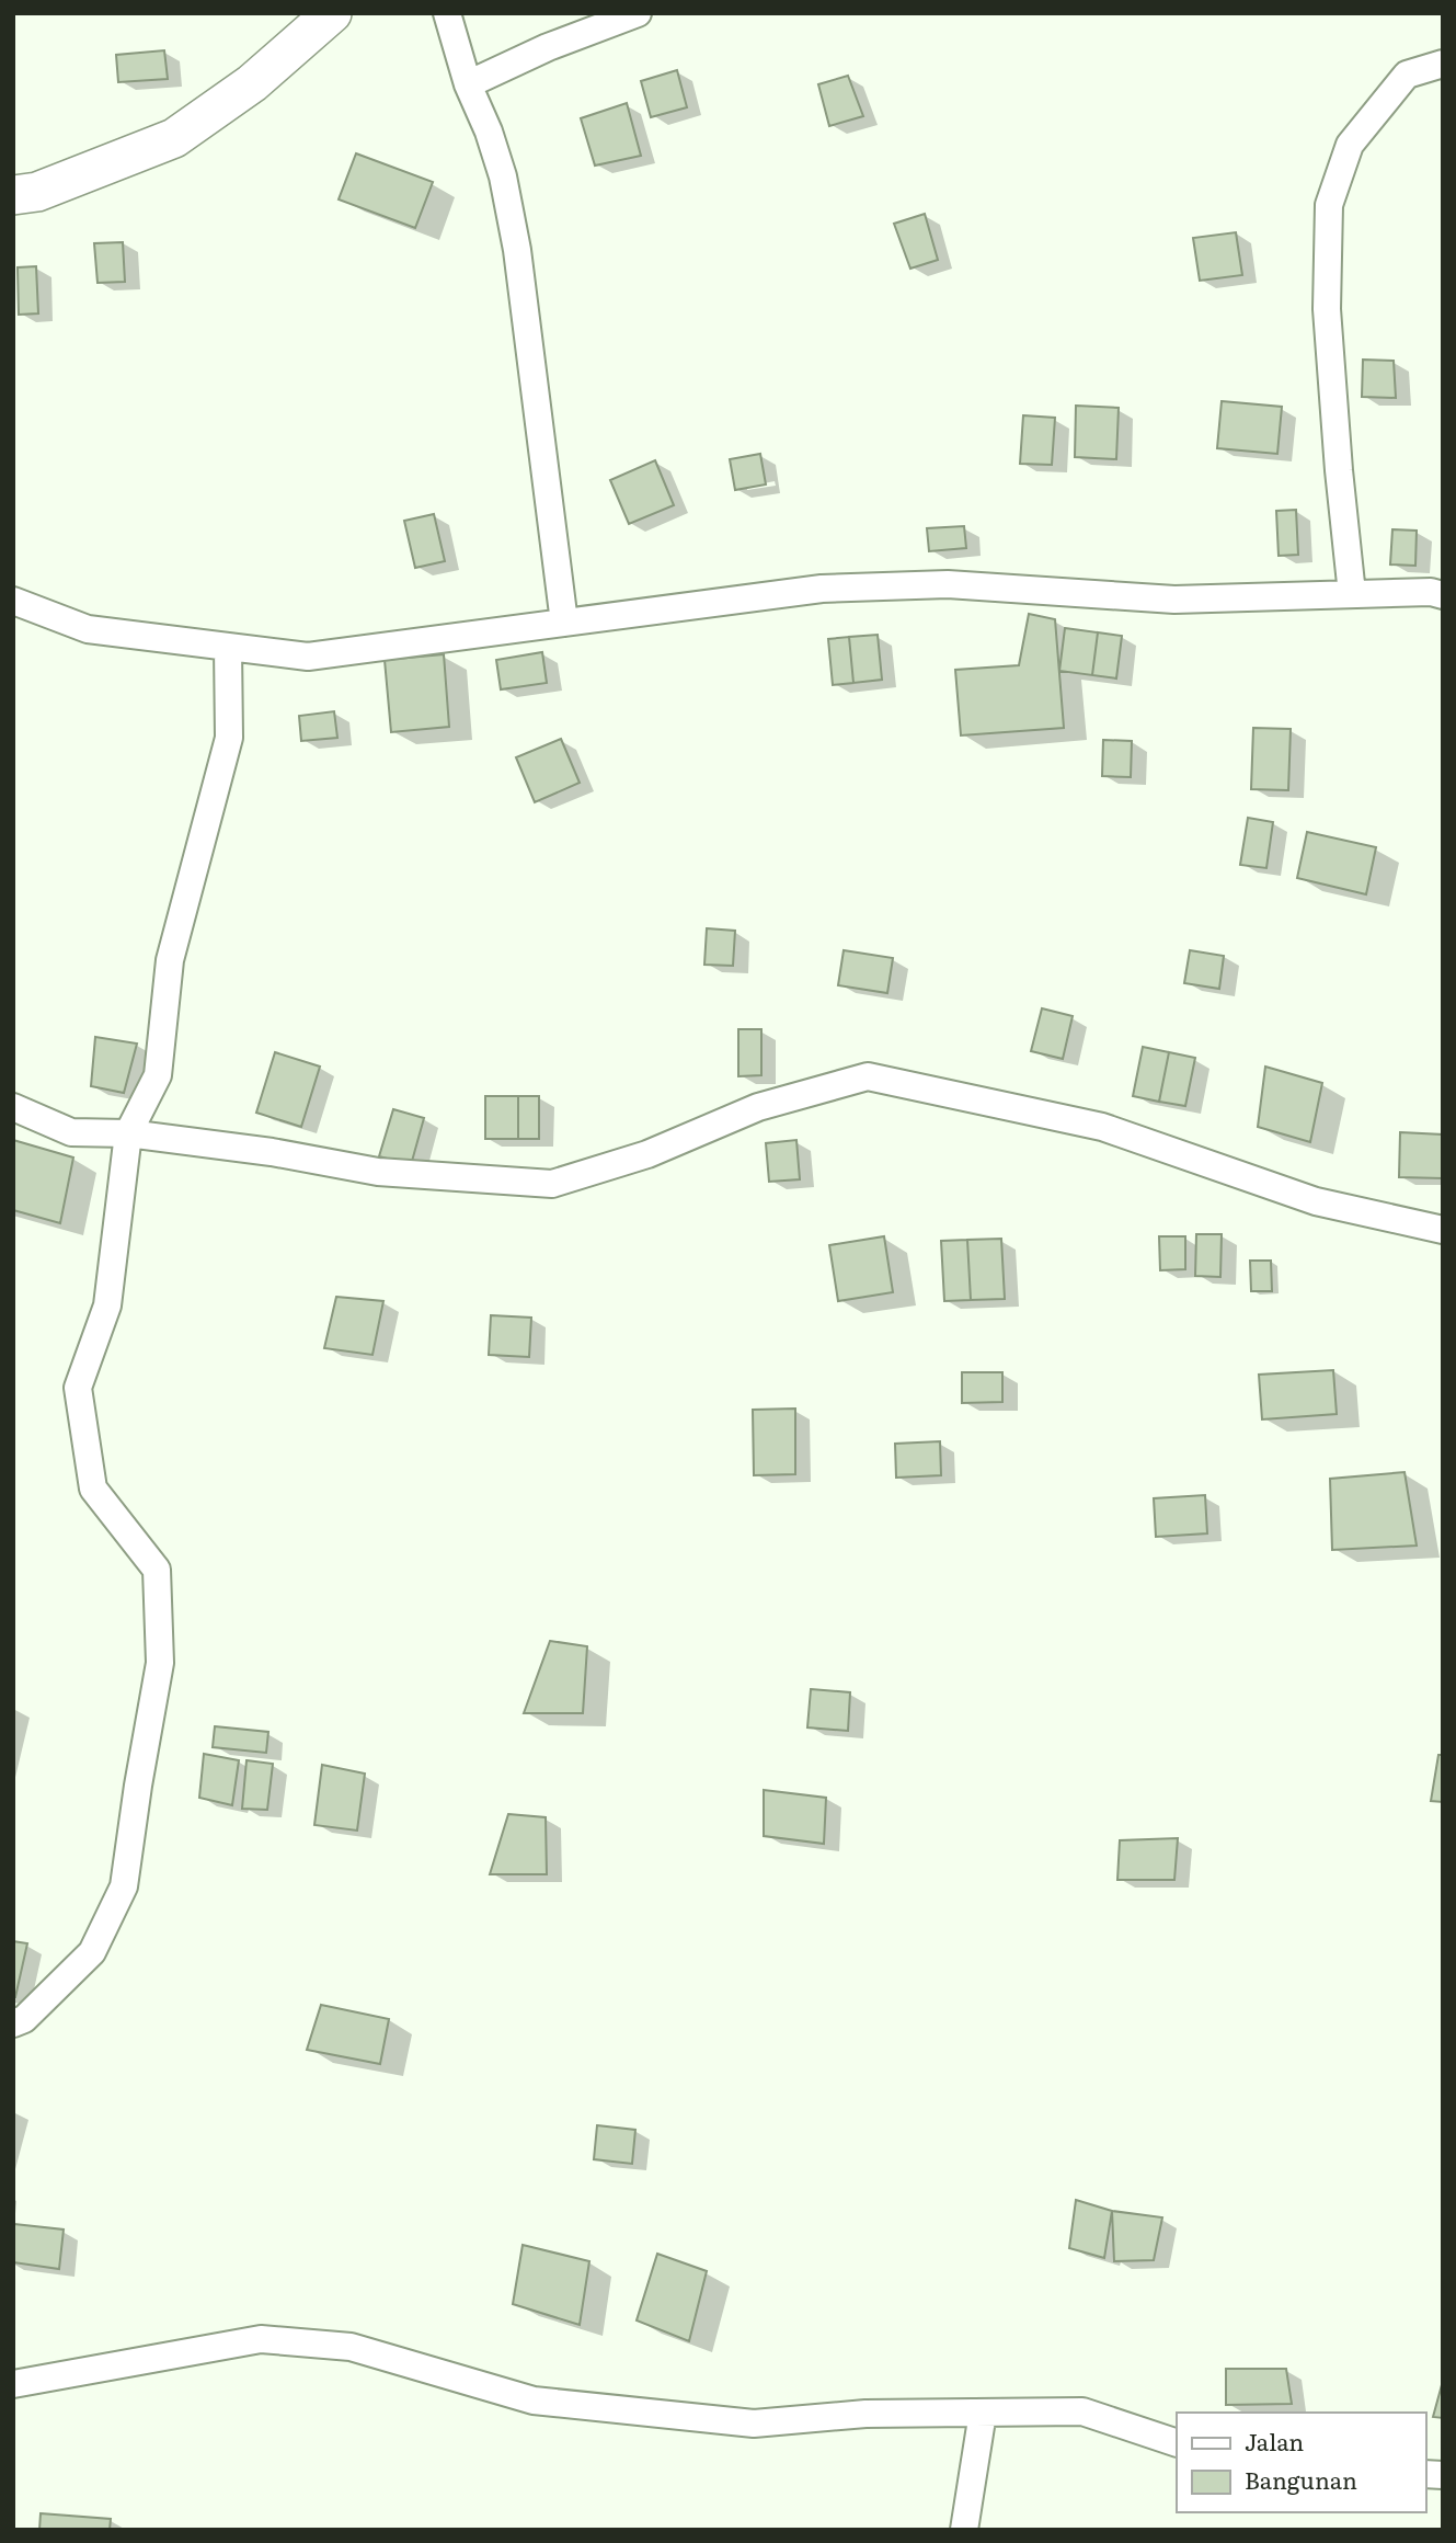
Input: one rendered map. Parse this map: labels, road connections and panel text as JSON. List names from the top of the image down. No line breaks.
{"legend":["Jalan","Bangunan"]}
